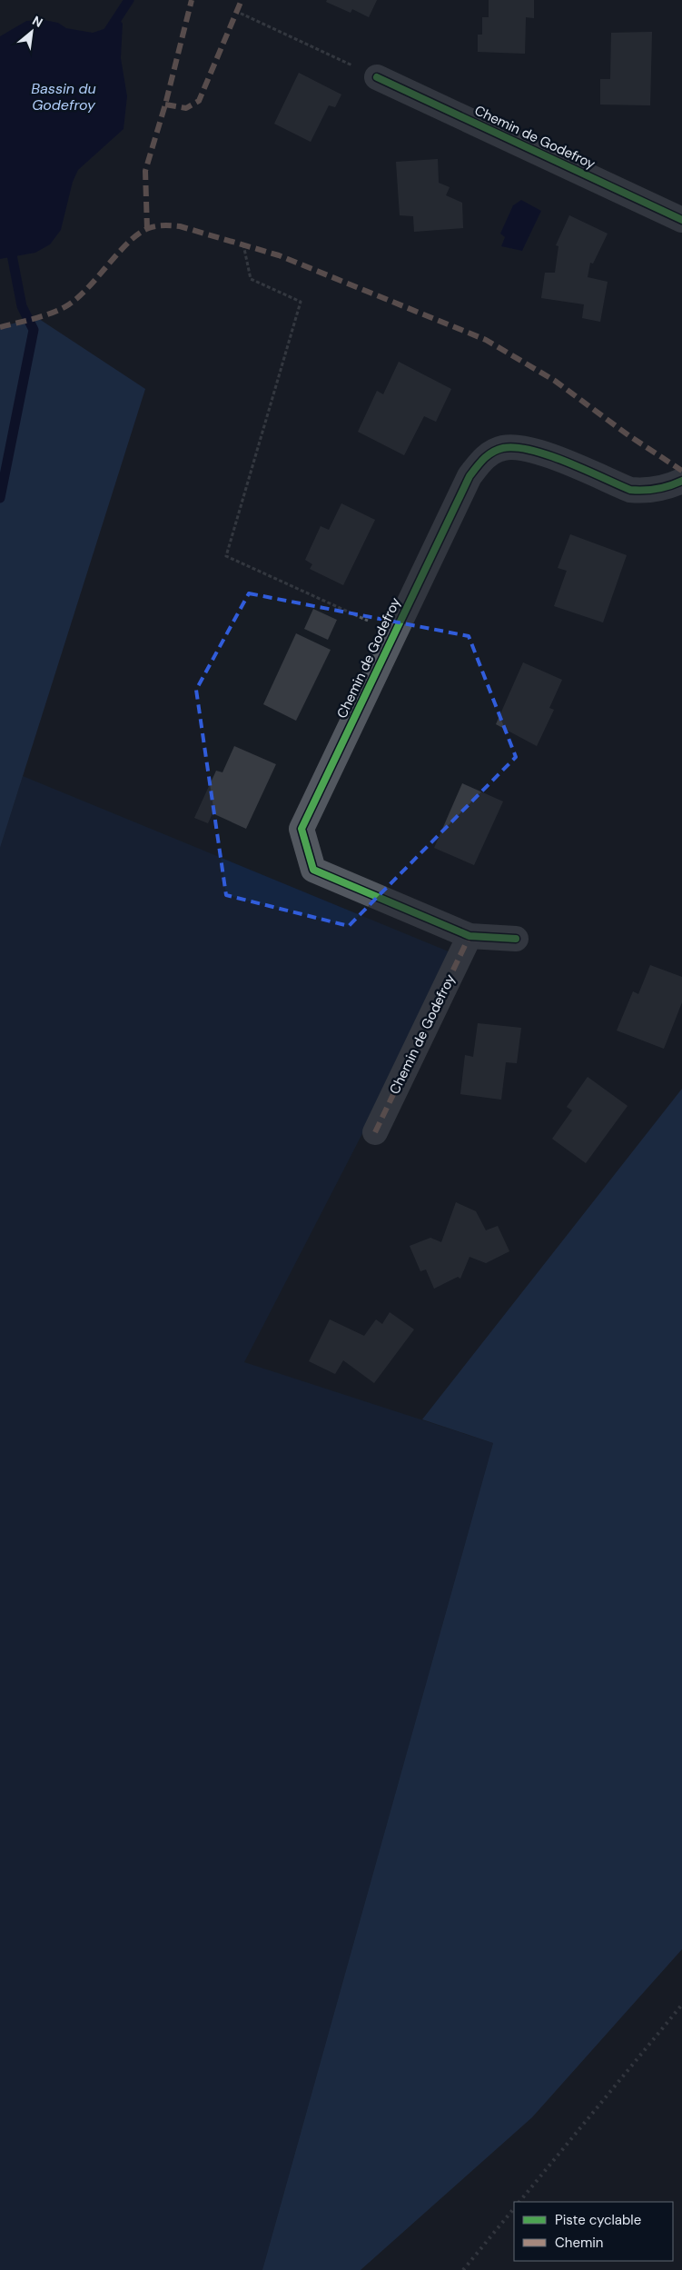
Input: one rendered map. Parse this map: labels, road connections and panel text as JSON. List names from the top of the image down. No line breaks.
{"streets":{"street":["Chemin de Godefroy"]},"water":["Bassin du Godefroy"],"legend":["Piste cyclable","Chemin"],"north":"top right"}
